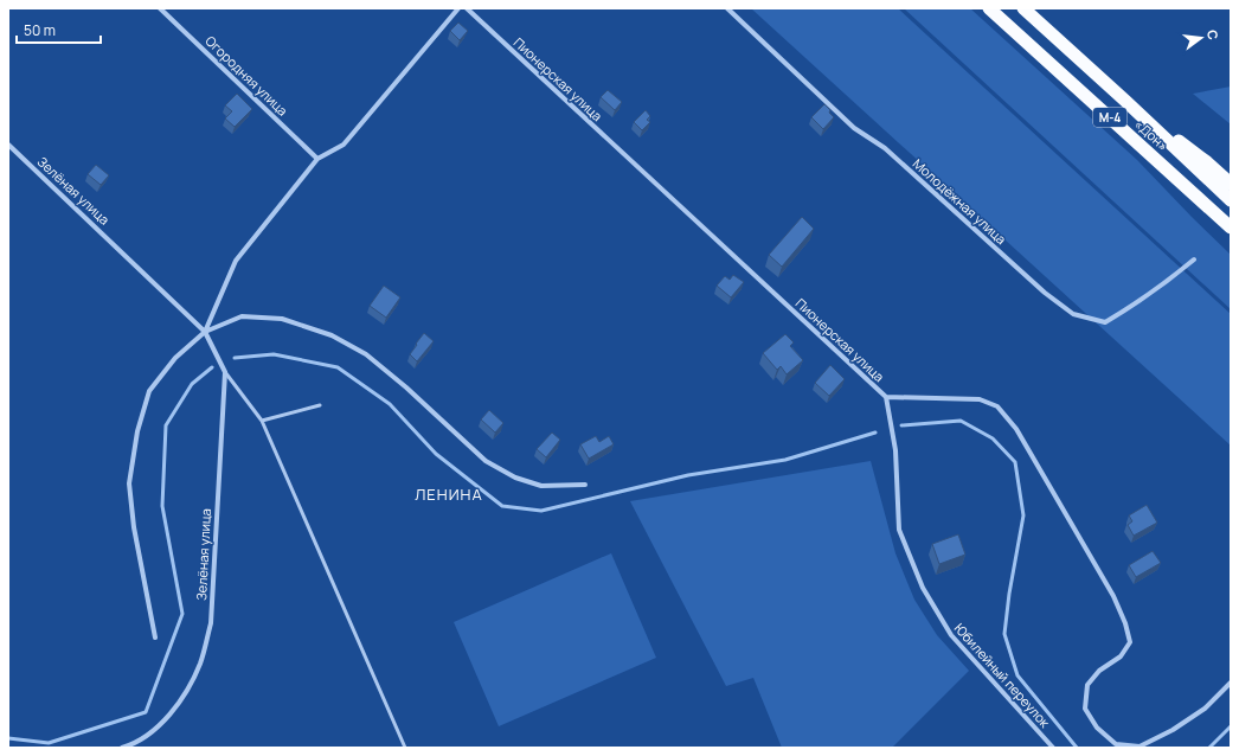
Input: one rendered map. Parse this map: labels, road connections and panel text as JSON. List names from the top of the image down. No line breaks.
{"streets":{"highway":["М-4","«Дон»"],"street":["Огородняя улица","Пионерская улица","Зелёная улица","Молодёжная улица","Юбилейный переулок"]},"crossings":[["Пионерская улица","Юбилейный переулок"]],"districts":["ЛЕНИНА"],"scale_bar":"50 m","north":"right"}
